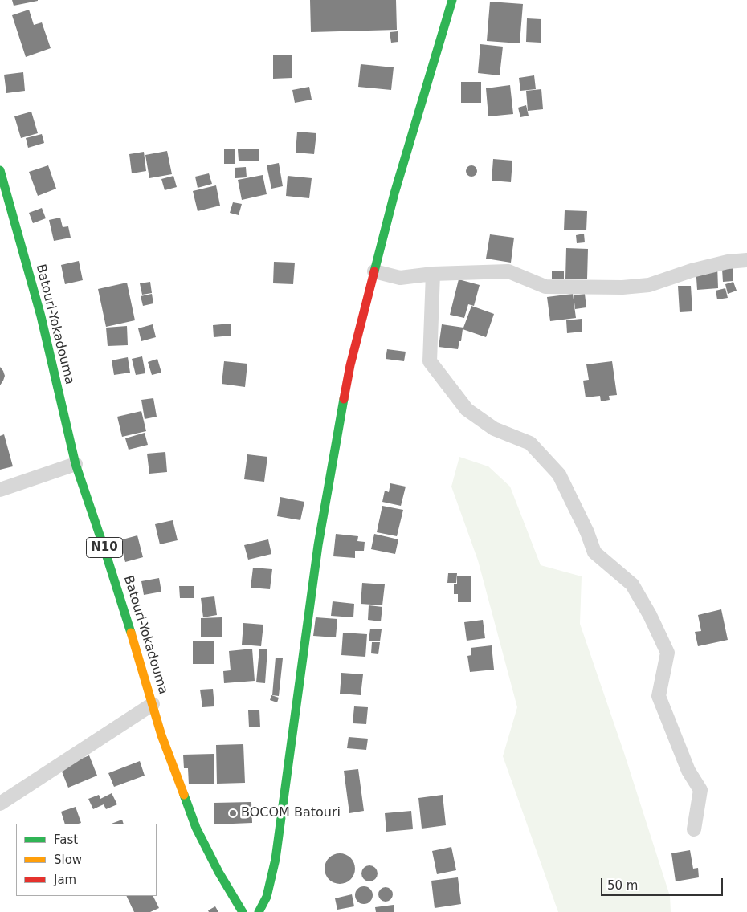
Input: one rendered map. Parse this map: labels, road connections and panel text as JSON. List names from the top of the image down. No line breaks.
{"streets":{"main road":["Batouri-Yokadouma","N10"]},"places":["BOCOM Batouri"],"legend":["Fast","Slow","Jam"],"scale_bar":"50 m"}
